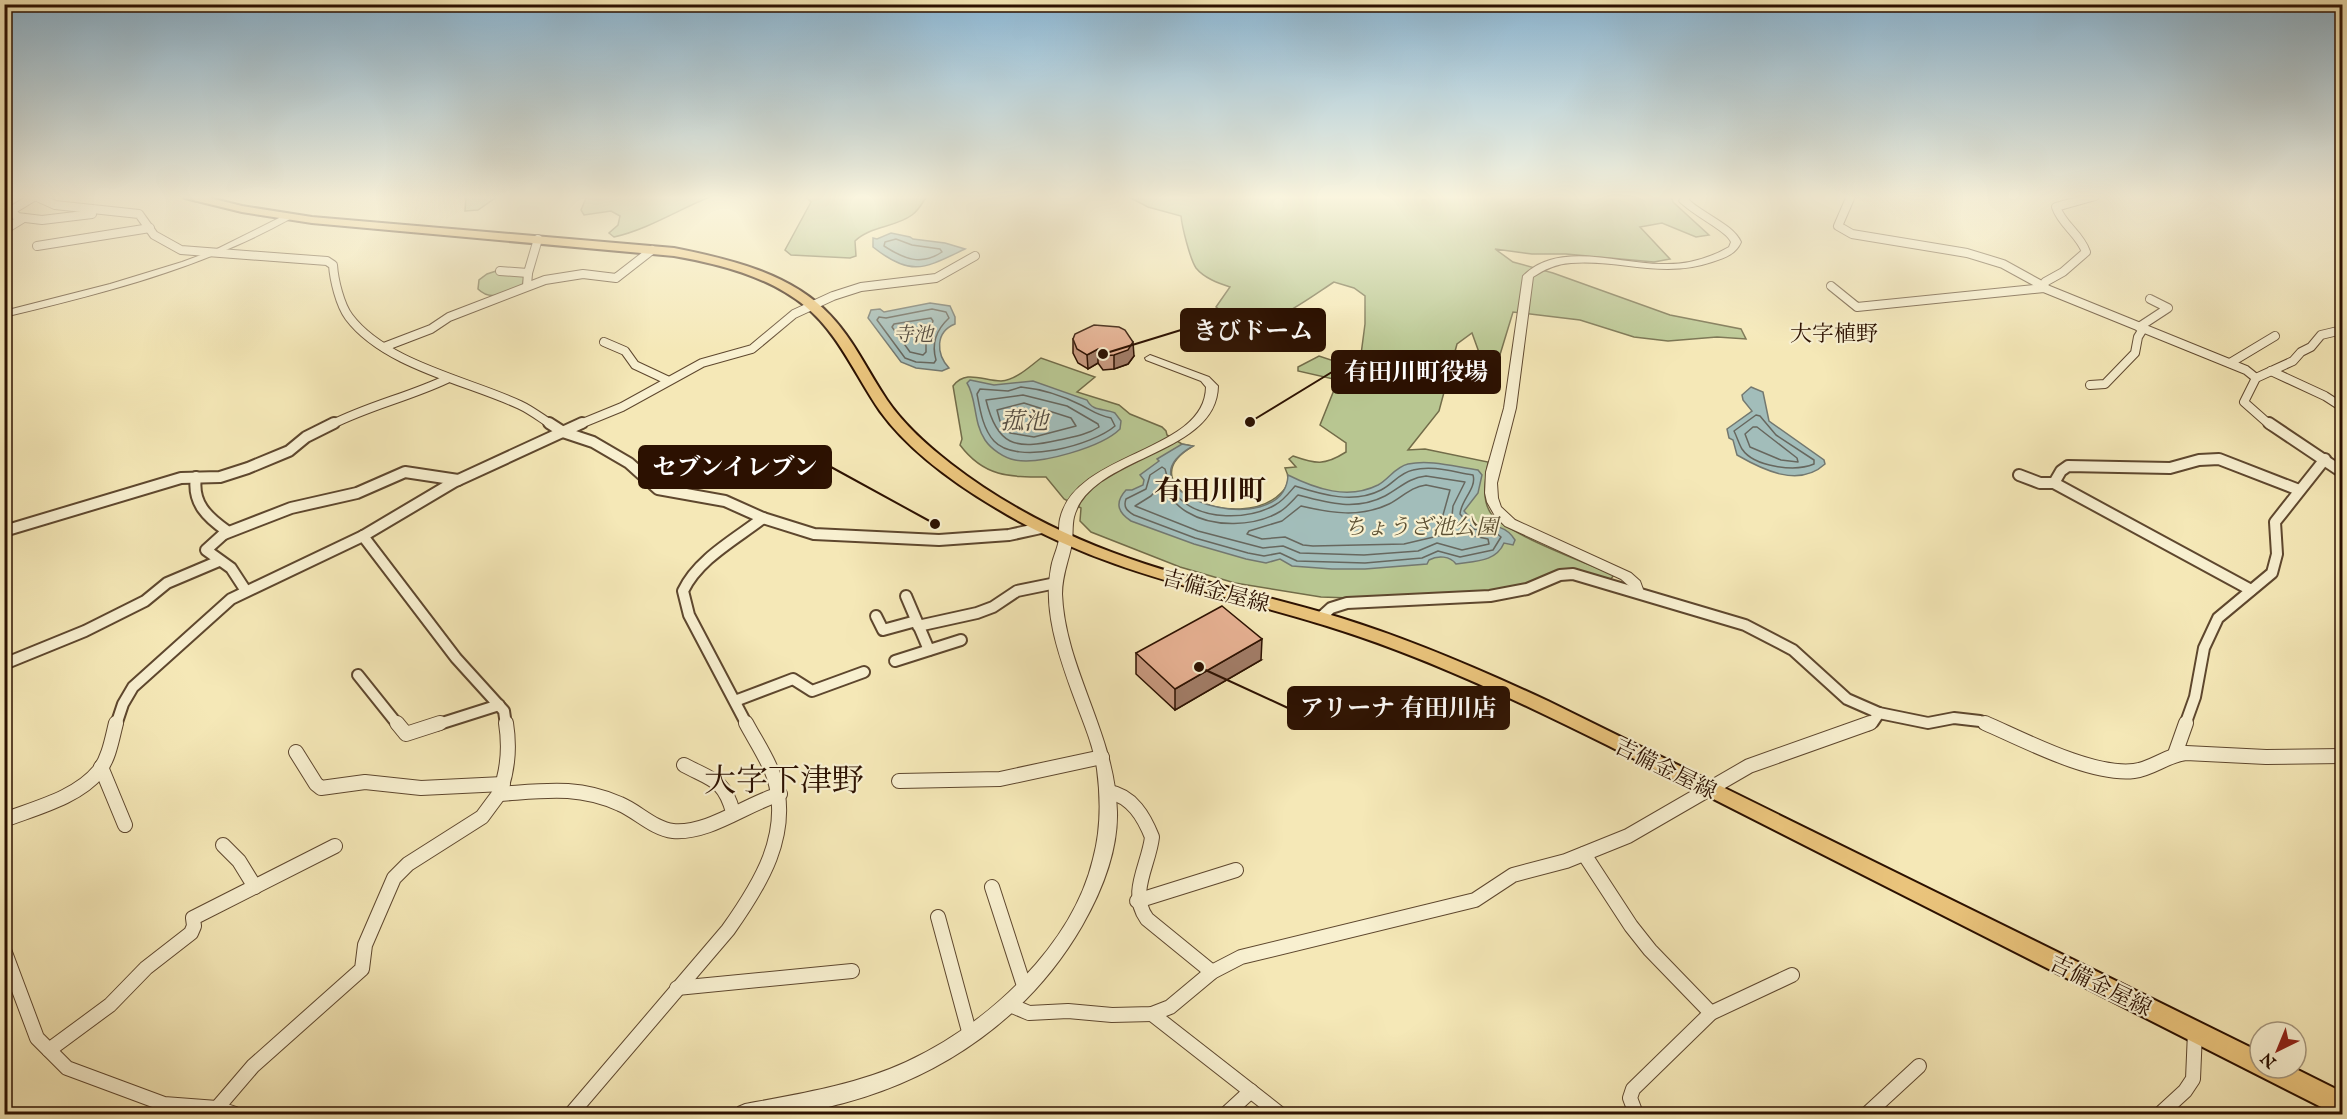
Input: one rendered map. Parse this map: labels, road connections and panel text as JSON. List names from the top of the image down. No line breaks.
{"streets":{"main road":["吉備金屋線"]},"districts":["大字植野","有田川町","大字下津野"],"water":["寺池","菰池"],"parks":["ちょうざ池公園"],"places":["きびドーム","有田川町役場","セブンイレブン","アリーナ 有田川店"],"north":"bottom left"}
